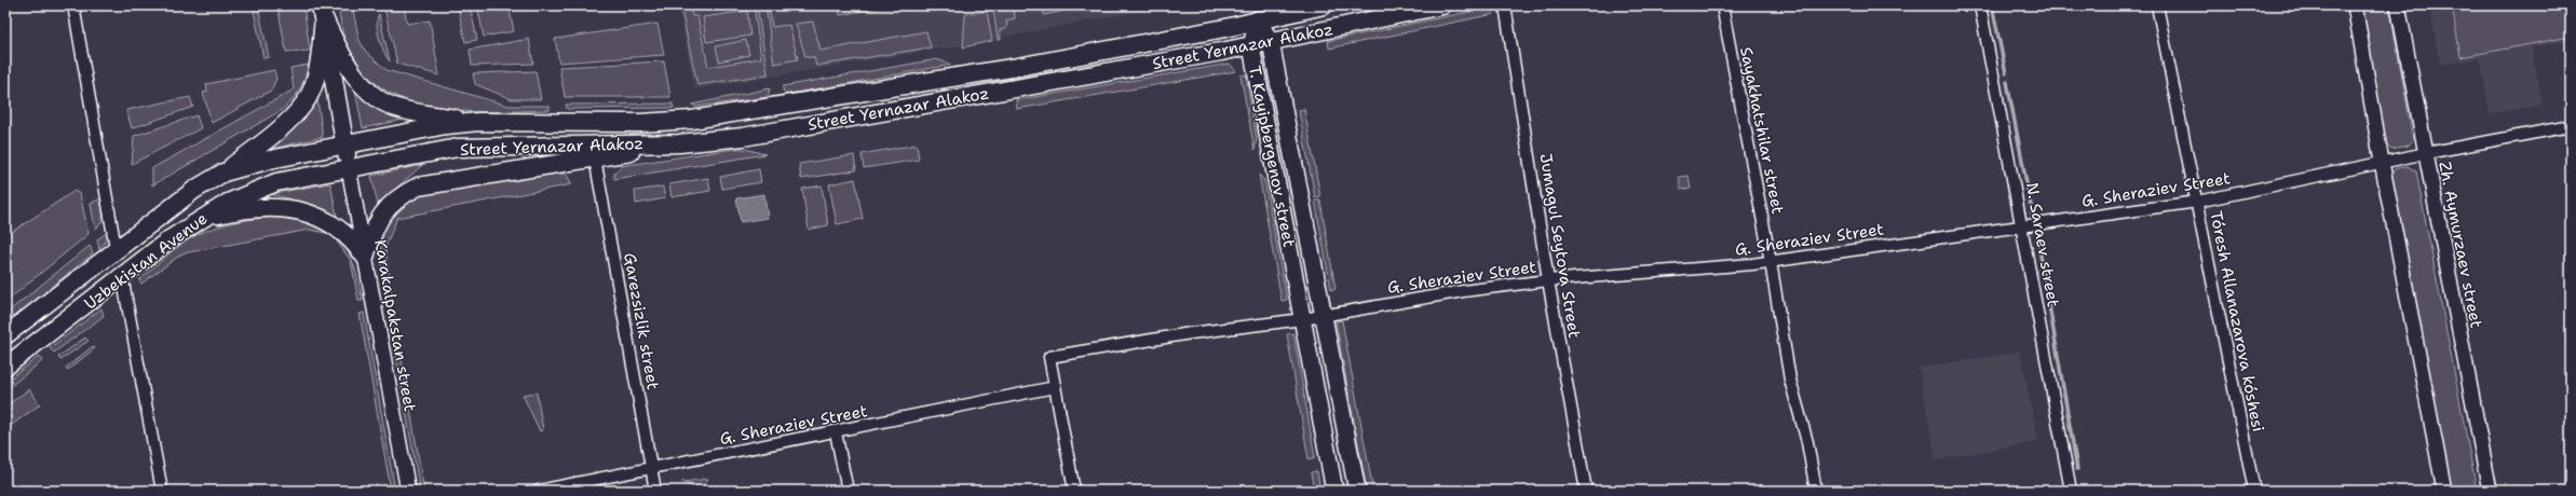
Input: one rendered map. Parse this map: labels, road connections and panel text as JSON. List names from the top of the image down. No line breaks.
{"streets":{"main road":["Street Yernazar Alakoz","T. Kayipbergenov street","Uzbekistan Avenue"],"street":["Sayakhatshilar street","G. Sheraziev Street","N. Saraev street","Zh. Aymurzaev street","Jumagul Seytova Street","Garezsizlik street","Tóresh Allanazarova kóshesi","Karakalpakstan street"]},"crossings":[["Street Yernazar Alakoz","T. Kayipbergenov street"],["Street Yernazar Alakoz","Uzbekistan Avenue"],["Street Yernazar Alakoz","Karakalpakstan street"],["Sayakhatshilar street","G. Sheraziev Street"],["T. Kayipbergenov street","G. Sheraziev Street"],["G. Sheraziev Street","N. Saraev street"],["G. Sheraziev Street","Zh. Aymurzaev street"],["G. Sheraziev Street","Jumagul Seytova Street"],["G. Sheraziev Street","Garezsizlik street"],["G. Sheraziev Street","Tóresh Allanazarova kóshesi"],["Uzbekistan Avenue","Karakalpakstan street"]]}
